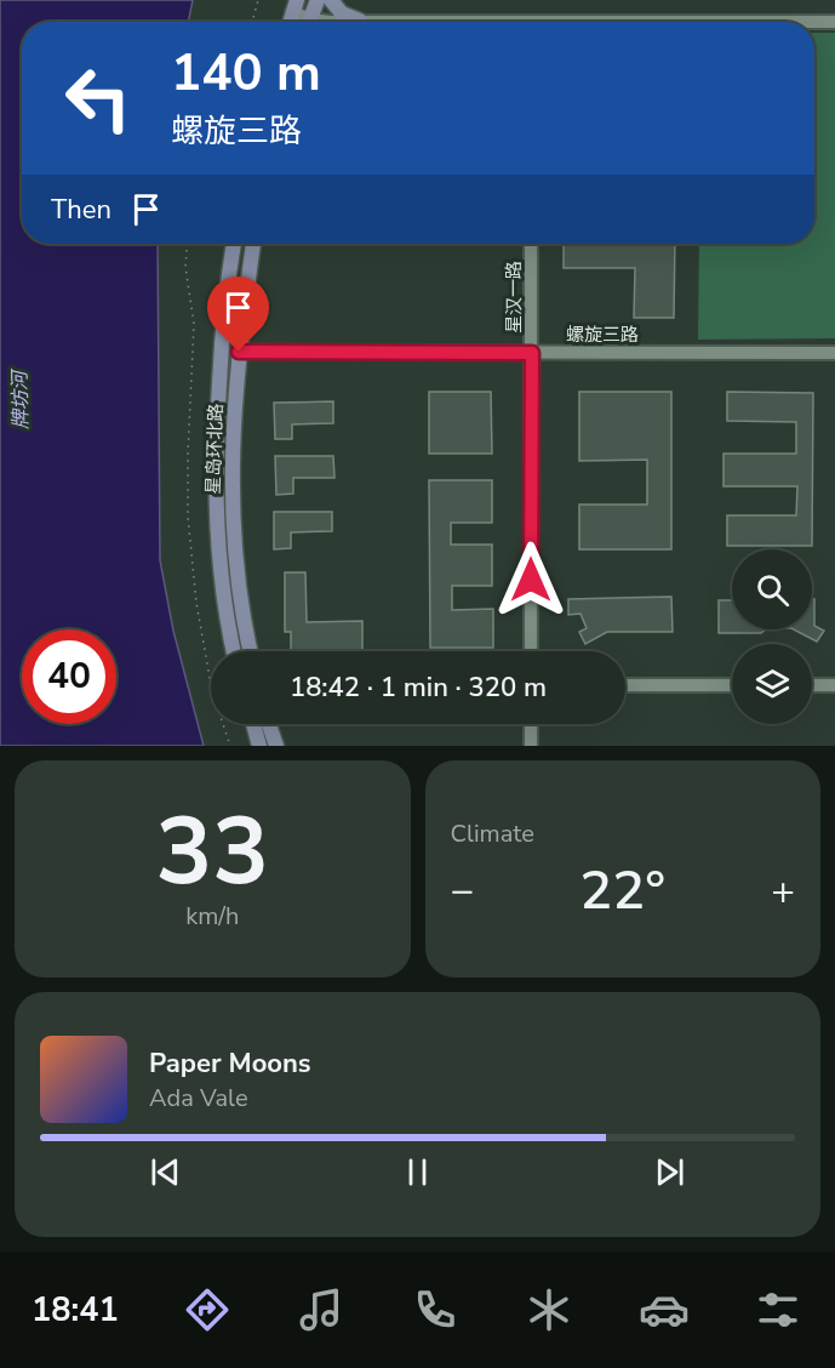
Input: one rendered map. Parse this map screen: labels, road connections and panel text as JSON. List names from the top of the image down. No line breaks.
{"streets":{"main road":["星岛环北路"],"street":["星汉一路","螺旋三路"]},"crossings":[["星汉一路","螺旋三路"],["螺旋三路","星岛环北路"]],"water":["牌坊河"],"page":{"turn":["140 m","螺旋三路"],"then":"Then","limit":"40","trip":"18:42 · 1 min · 320 m","tile":[["33","km/h"],"Climate"],"heat":["−","22°","+"],"song":["Paper Moons","Ada Vale"],"tabs":"18:41"}}
